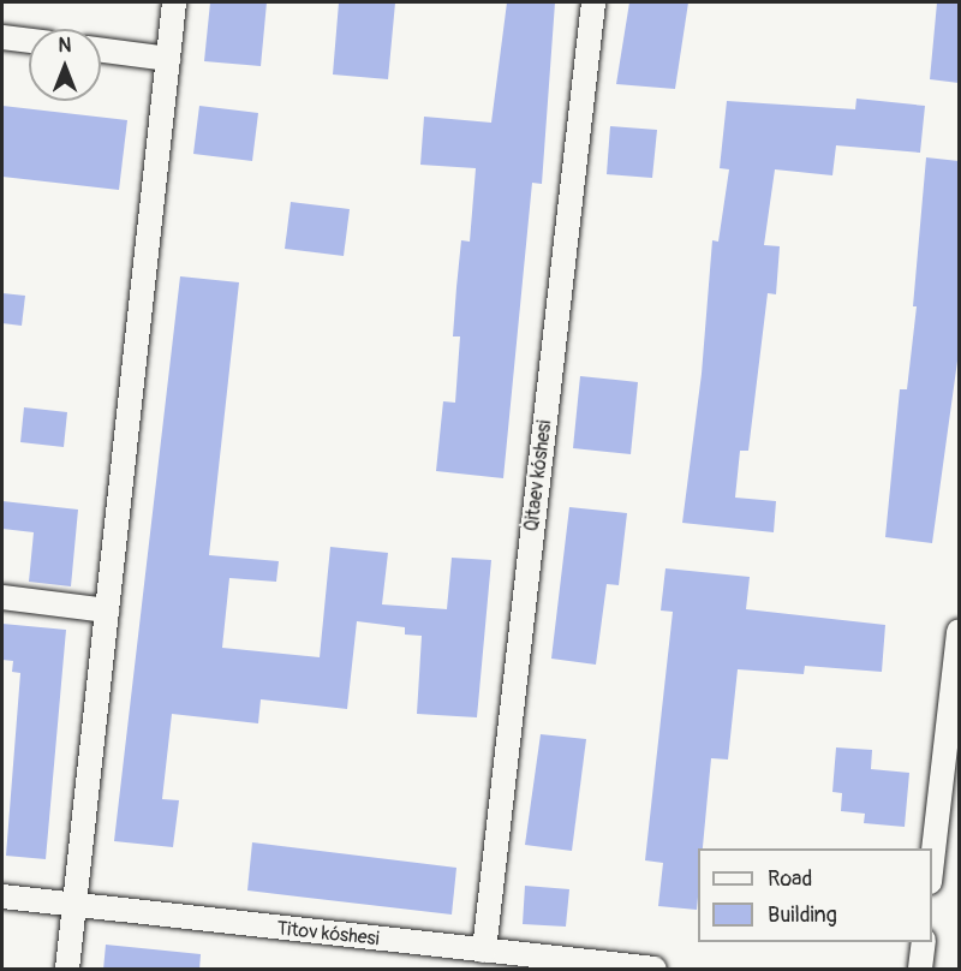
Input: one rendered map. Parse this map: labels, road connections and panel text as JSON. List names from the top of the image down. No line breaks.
{"streets":{"street":["Qitaev kóshesi","Titov kóshesi"]},"crossings":[["Qitaev kóshesi","Titov kóshesi"]],"legend":["Road","Building"],"north":"top"}
